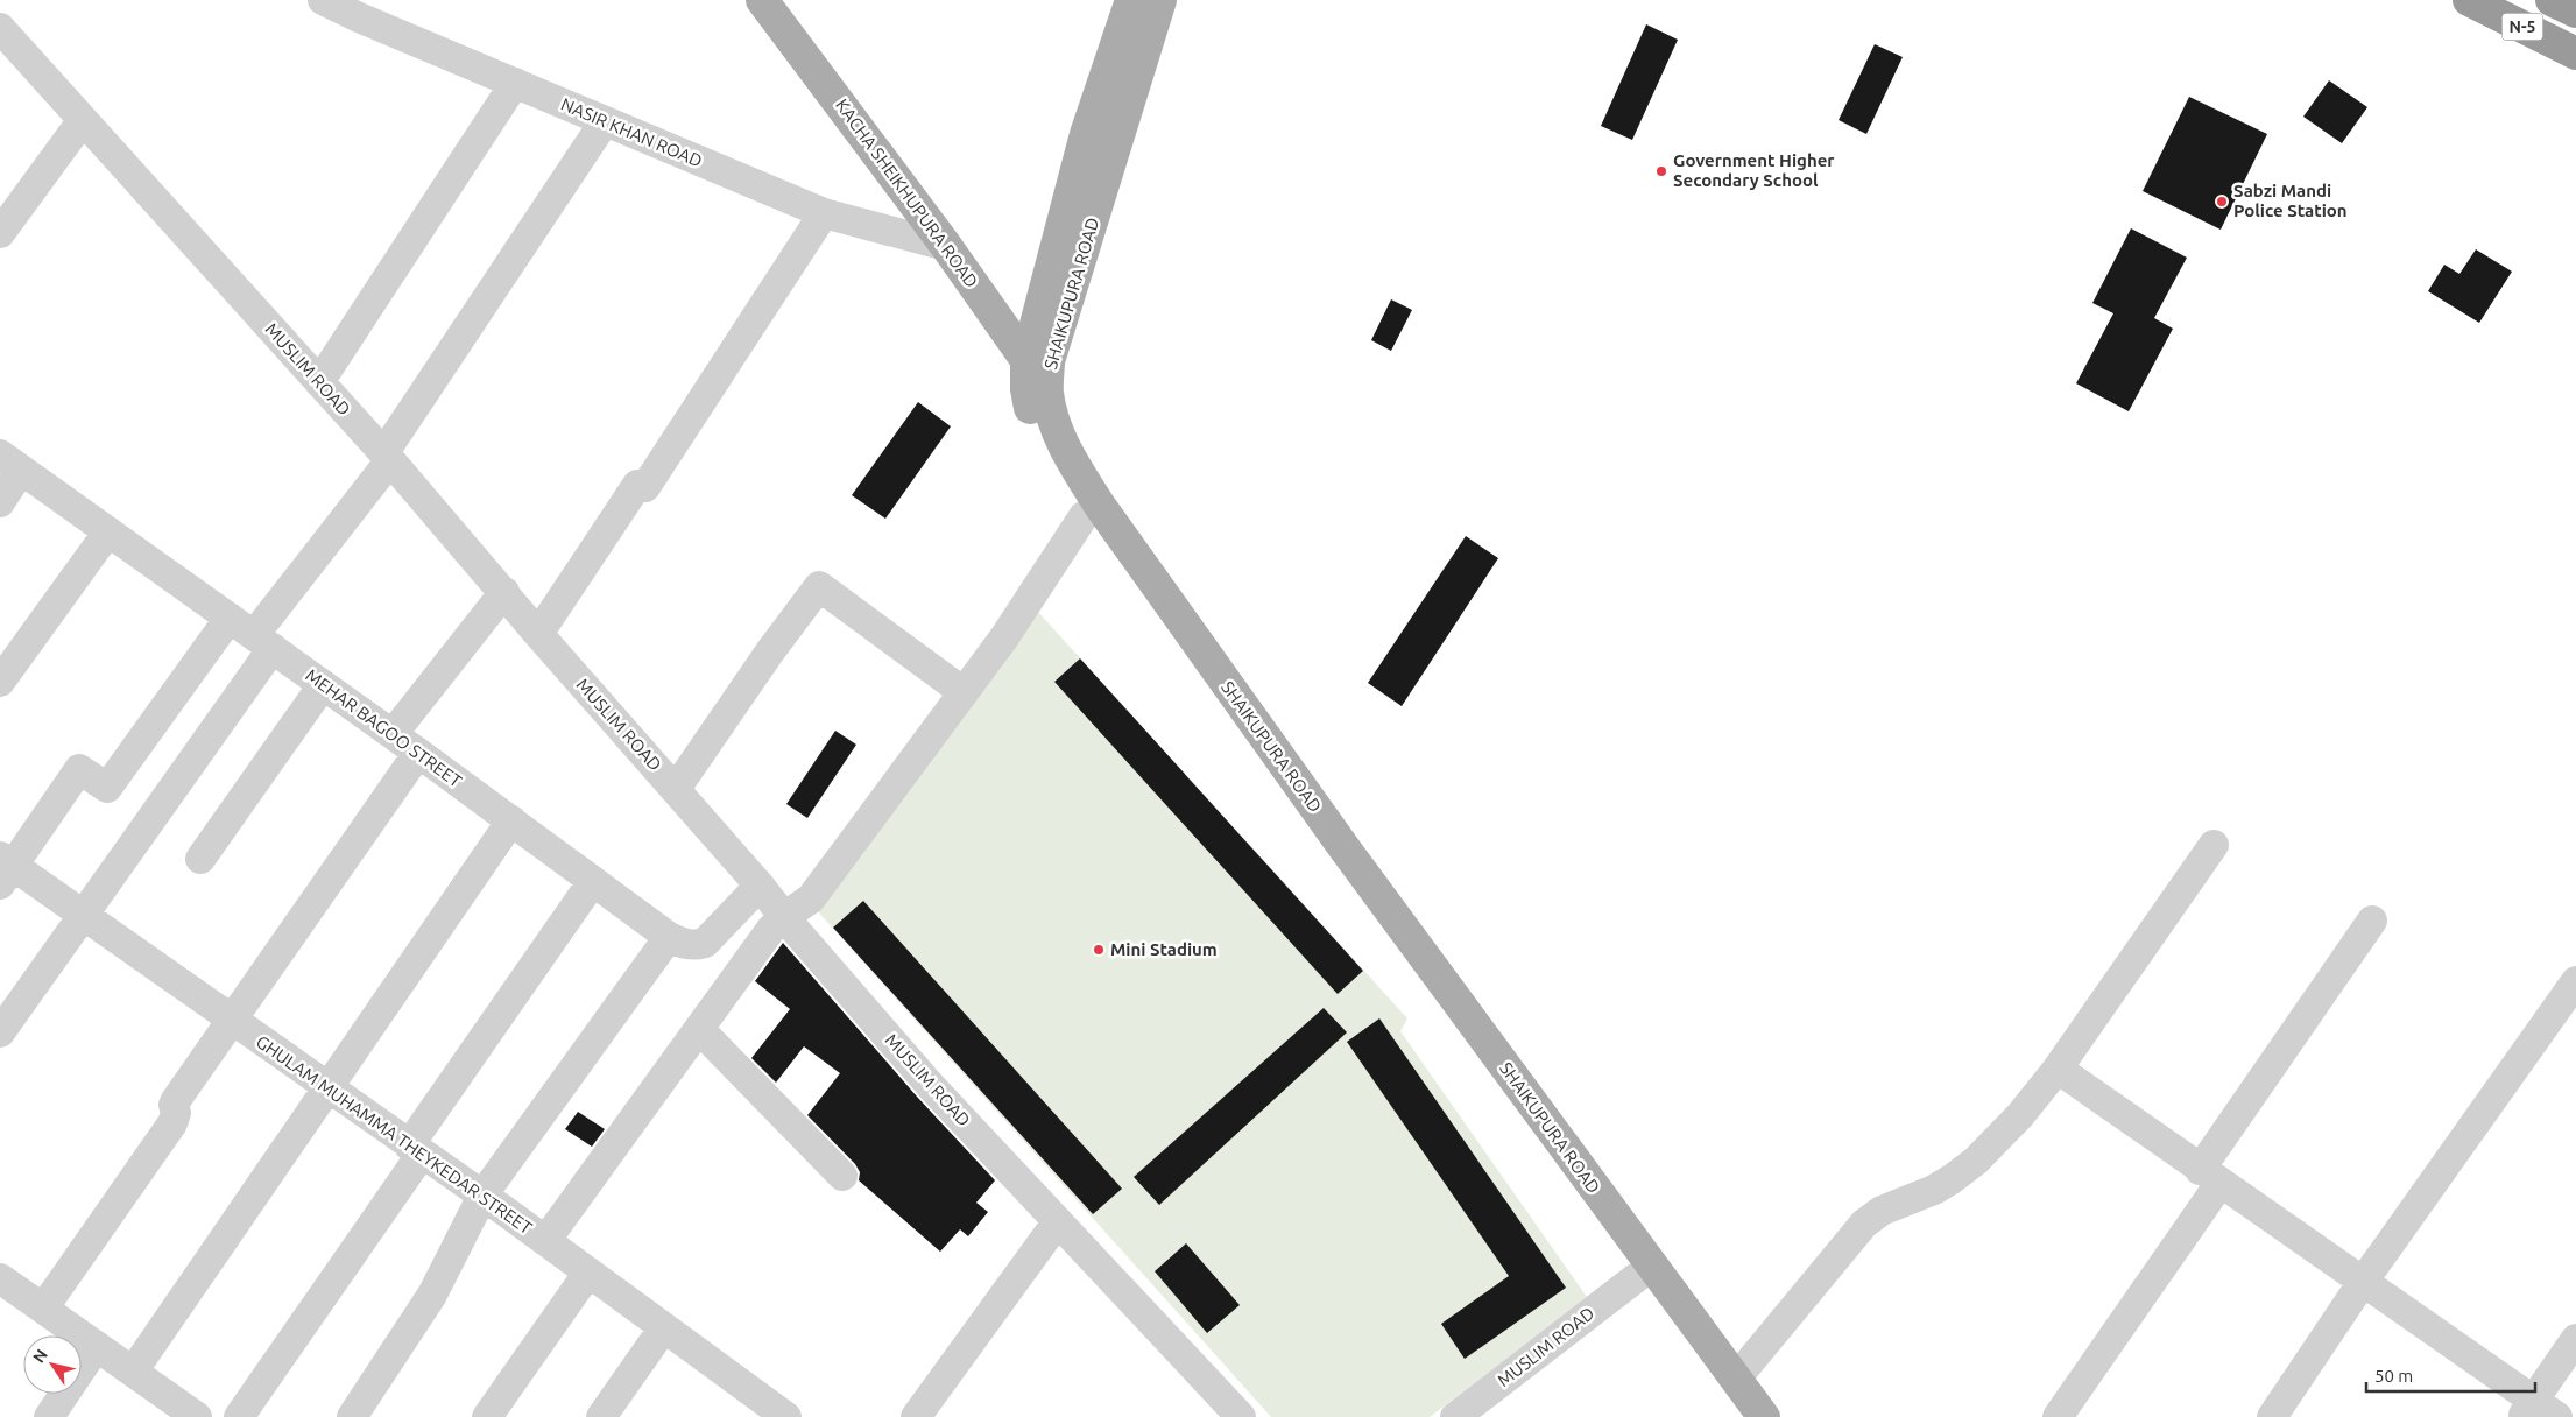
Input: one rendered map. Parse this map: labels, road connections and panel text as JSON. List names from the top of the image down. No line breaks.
{"streets":{"highway":["N-5"],"main road":["KACHA SHEIKHUPURA ROAD","SHAIKUPURA ROAD"],"street":["NASIR KHAN ROAD","MUSLIM ROAD","MEHAR BAGOO STREET","GHULAM MUHAMMA THEYKEDAR STREET"]},"crossings":[["NASIR KHAN ROAD","KACHA SHEIKHUPURA ROAD"],["KACHA SHEIKHUPURA ROAD","SHAIKUPURA ROAD"],["SHAIKUPURA ROAD","MUSLIM ROAD"],["MUSLIM ROAD","MEHAR BAGOO STREET"]],"places":["Government Higher Secondary School","Sabzi Mandi Police Station","Mini Stadium"],"scale_bar":"50 m","north":"top left"}
